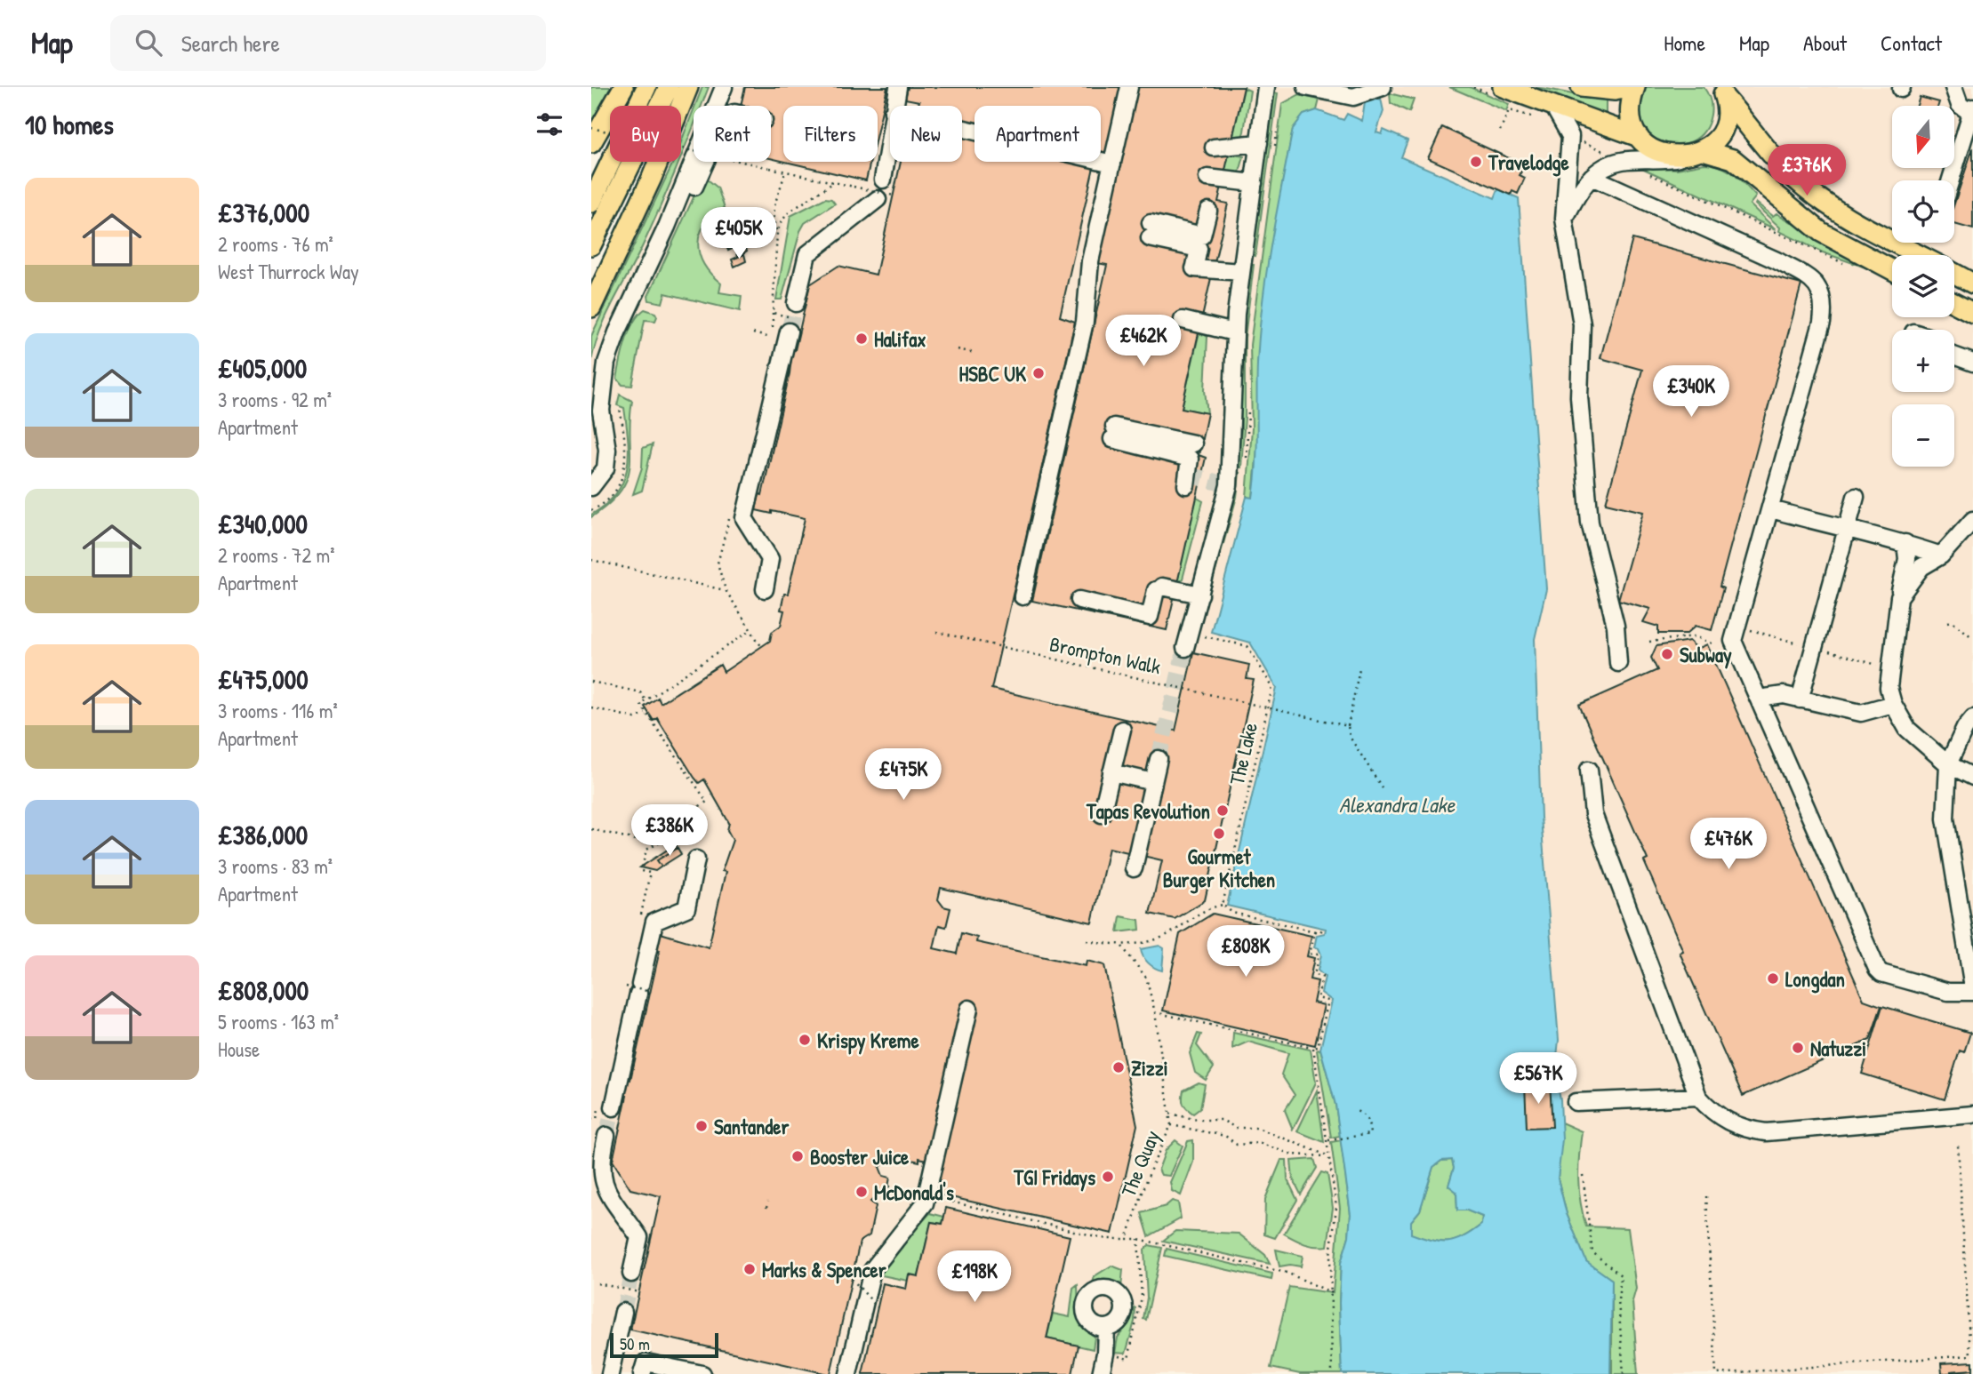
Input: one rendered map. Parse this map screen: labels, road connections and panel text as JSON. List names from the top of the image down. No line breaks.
{"streets":{"path":["Brompton Walk","The Lake","The Quay"]},"crossings":[["Brompton Walk","The Lake"]],"water":["Alexandra Lake"],"places":["Travelodge","Halifax","HSBC UK","Subway","Tapas Revolution","Gourmet Burger Kitchen","Longdan","Krispy Kreme","Natuzzi","Zizzi","Santander","Booster Juice","TGI Fridays","McDonald's","Marks & Spencer"],"scale_bar":"50 m","north":"bottom","page":{"header":"Map","search":"Search here","nav":["Home","Map","About","Contact"],"heading":"10 homes","map_buttons":["+","−"],"chip":["Buy","Rent","Filters","New","Apartment"],"price":["£376K","£405K","£462K","£340K","£475K","£386K","£476K","£808K","£567K","£198K"],"list":[{"name":"£376,000","note":"2 rooms · 76 m² · West Thurrock Way"},{"name":"£405,000","note":"3 rooms · 92 m² · Apartment"},{"name":"£340,000","note":"2 rooms · 72 m² · Apartment"},{"name":"£475,000","note":"3 rooms · 116 m² · Apartment"},{"name":"£386,000","note":"3 rooms · 83 m² · Apartment"},{"name":"£808,000","note":"5 rooms · 163 m² · House"}],"scale":"50 m"}}
